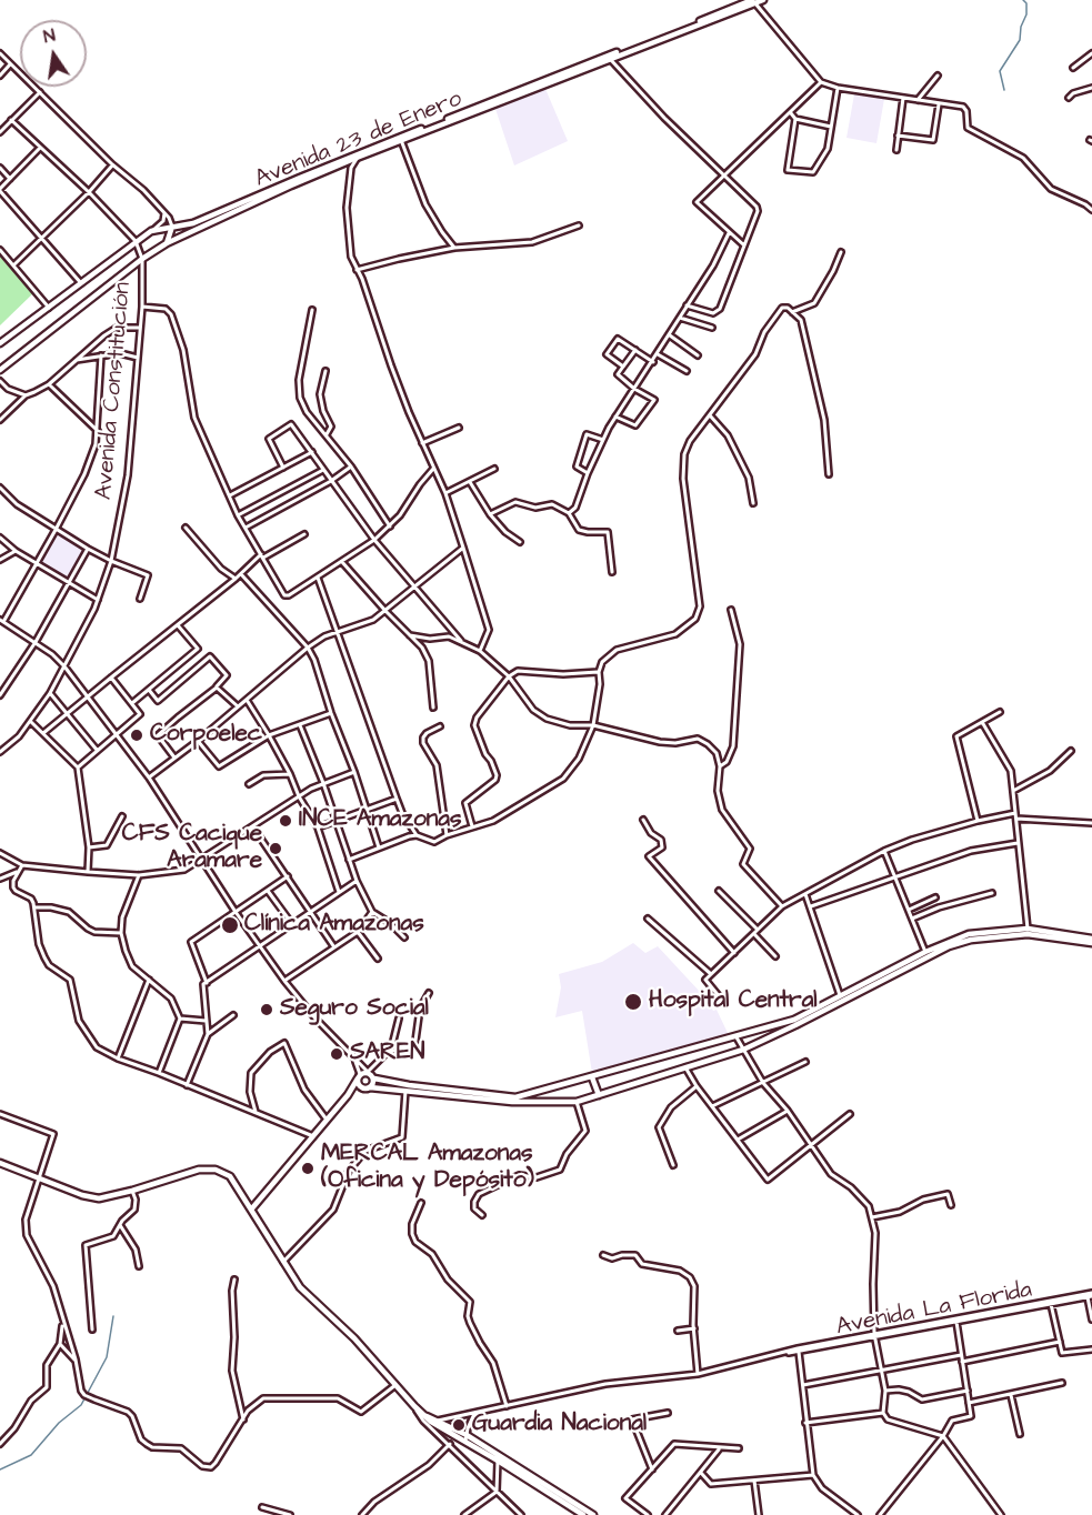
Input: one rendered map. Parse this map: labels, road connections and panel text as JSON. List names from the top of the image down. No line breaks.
{"streets":{"main road":["Avenida 23 de Enero"],"street":["Avenida Constitución","Avenida La Florida"]},"crossings":[["Avenida 23 de Enero","Avenida Constitución"]],"places":["Corpoelec","INCE Amazonas","CFS Cacique Aramare","Clínica Amazonas","Hospital Central","Seguro Social","SAREN","MERCAL Amazonas (Oficina y Depósito)","Guardia Nacional"],"north":"top"}
